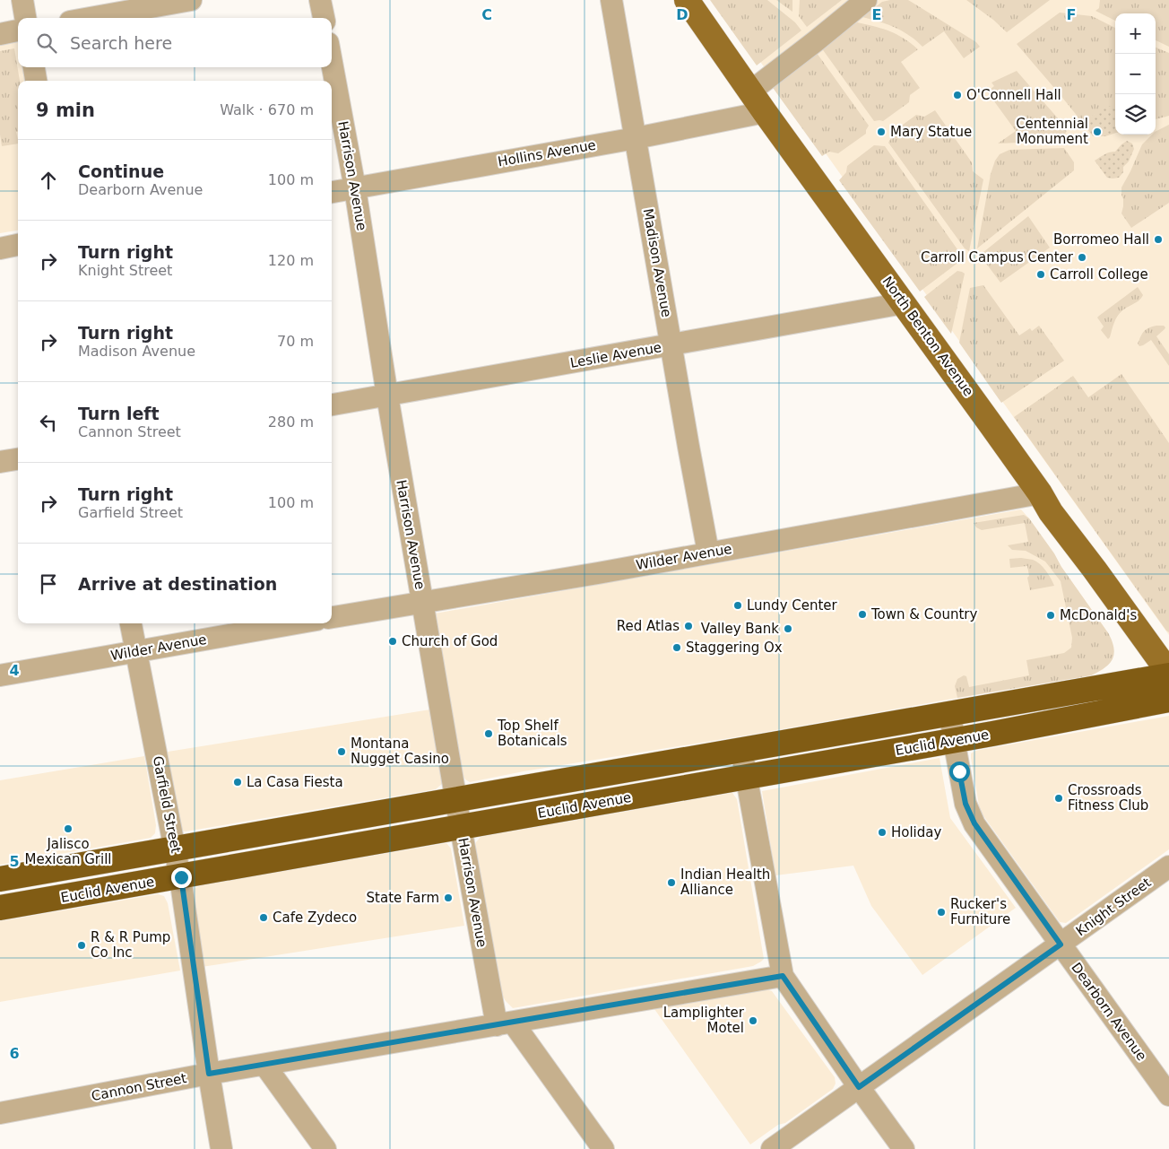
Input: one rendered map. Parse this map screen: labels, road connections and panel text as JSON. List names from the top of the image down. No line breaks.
{"streets":{"highway":["Euclid Avenue"],"main road":["North Benton Avenue"],"street":["Hollins Avenue","Harrison Avenue","Madison Avenue","Leslie Avenue","Wilder Avenue","Garfield Street","Knight Street","Dearborn Avenue","Cannon Street"]},"crossings":[["Hollins Avenue","Harrison Avenue"],["Hollins Avenue","Madison Avenue"],["Hollins Avenue","North Benton Avenue"],["Harrison Avenue","Leslie Avenue"],["Harrison Avenue","Wilder Avenue"],["Harrison Avenue","Euclid Avenue"],["Harrison Avenue","Cannon Street"],["Madison Avenue","Leslie Avenue"],["Madison Avenue","Wilder Avenue"],["North Benton Avenue","Leslie Avenue"],["North Benton Avenue","Wilder Avenue"],["North Benton Avenue","Euclid Avenue"],["Wilder Avenue","Garfield Street"],["Euclid Avenue","Garfield Street"],["Euclid Avenue","Dearborn Avenue"],["Garfield Street","Cannon Street"],["Knight Street","Dearborn Avenue"]],"places":["O'Connell Hall","Mary Statue","Centennial Monument","Borromeo Hall","Carroll Campus Center","Carroll College","Lundy Center","Town & Country","McDonald's","Red Atlas","Valley Bank","Church of God","Staggering Ox","Top Shelf Botanicals","Montana Nugget Casino","La Casa Fiesta","Crossroads Fitness Club","Jalisco Mexican Grill","Holiday","Indian Health Alliance","State Farm","Rucker's Furniture","Cafe Zydeco","R & R Pump Co Inc","Lamplighter Motel"],"page":{"map_buttons":["+","−"],"search":"Search here","heading":["9 min","Walk · 670 m"],"list":[["Continue","Dearborn Avenue","100 m"],["Turn right","Knight Street","120 m"],["Turn right","Madison Avenue","70 m"],["Turn left","Cannon Street","280 m"],["Turn right","Garfield Street","100 m"],"Arrive at destination"]},"grid":{"columns":["C","D","E","F"],"rows":["4","5","6"]}}
